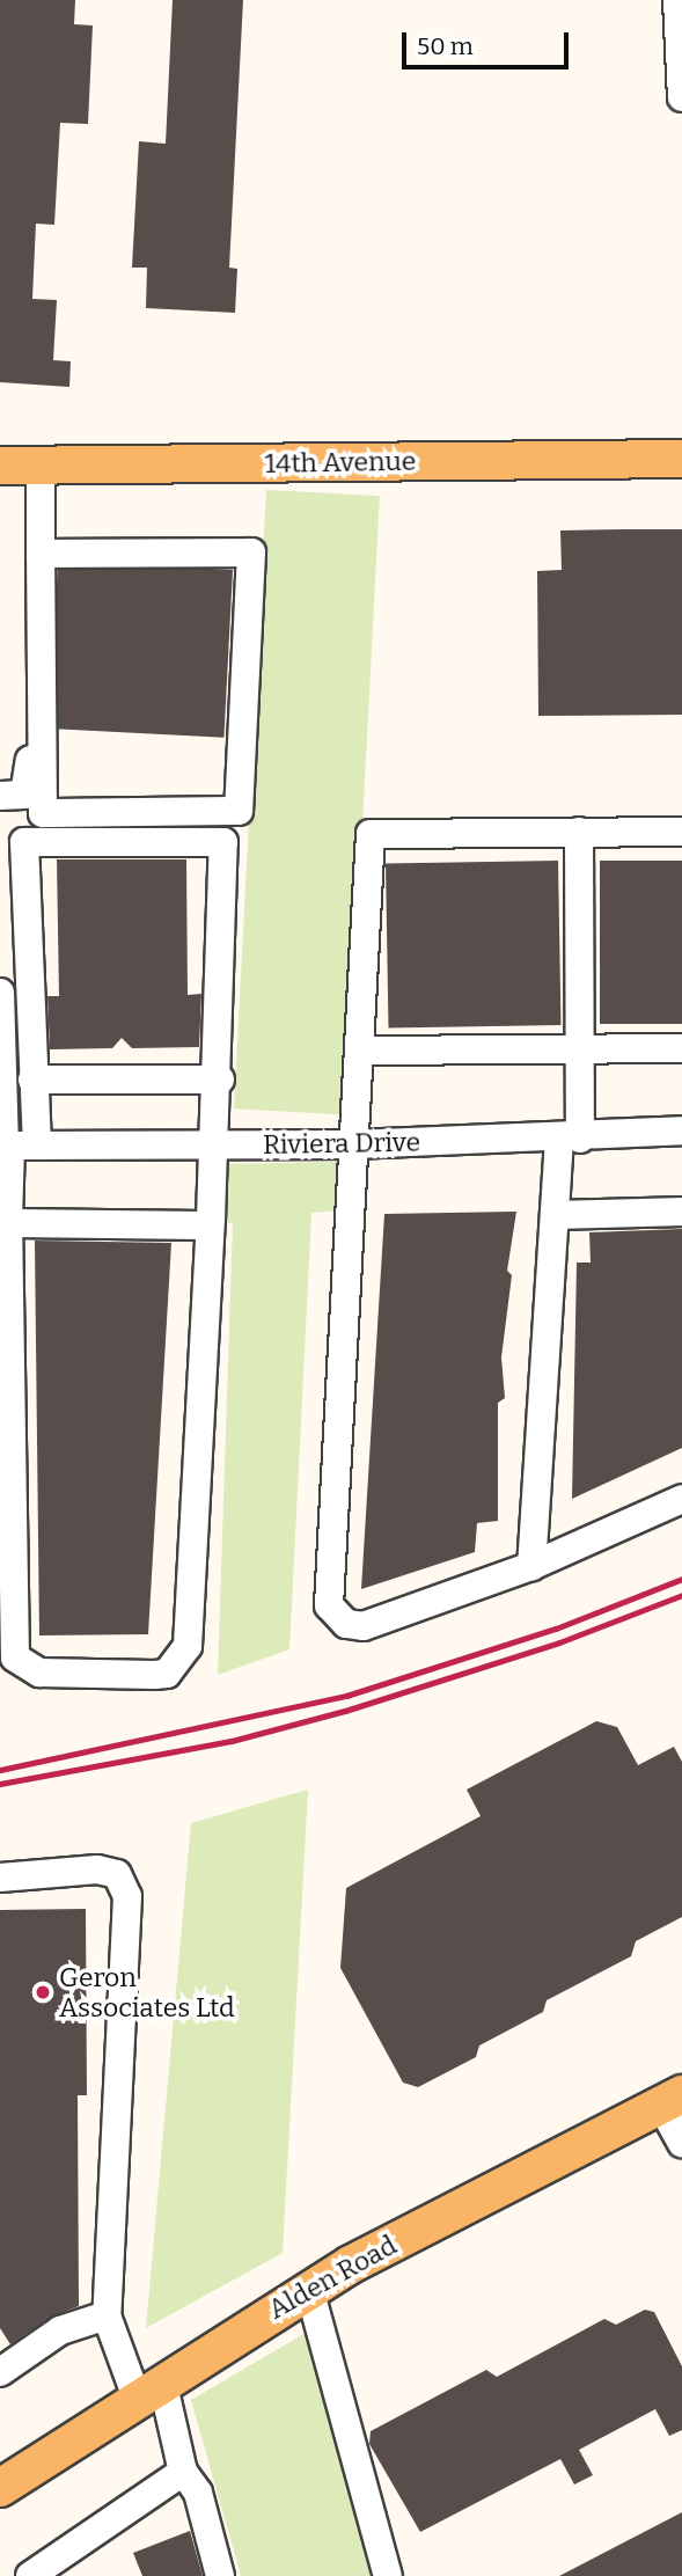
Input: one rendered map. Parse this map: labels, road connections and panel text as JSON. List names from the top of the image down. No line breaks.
{"streets":{"main road":["14th Avenue","Alden Road"],"street":["Riviera Drive"]},"places":["Geron Associates Ltd"],"scale_bar":"50 m"}
